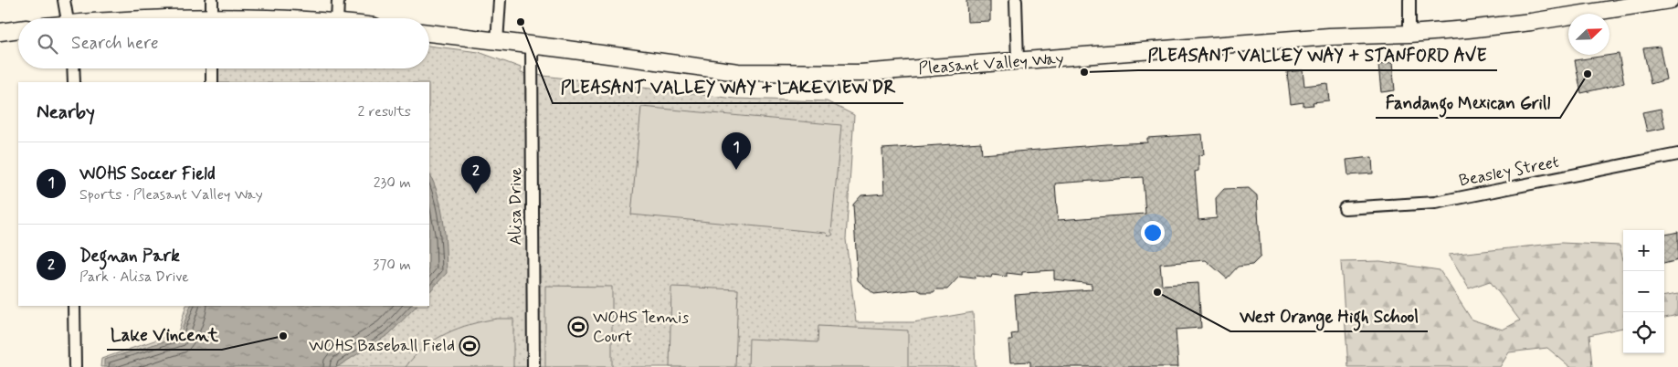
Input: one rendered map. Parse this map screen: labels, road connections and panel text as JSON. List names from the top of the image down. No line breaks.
{"streets":{"main road":["Pleasant Valley Way"],"street":["Beasley Street","Alisa Drive"]},"crossings":[["Pleasant Valley Way","Alisa Drive"]],"places":{"other":["PLEASANT VALLEY WAY + LAKEVIEW DR","PLEASANT VALLEY WAY + STANFORD AVE","Fandango Mexican Grill","West Orange High School","Lake Vincent"],"sports":["WOHS Tennis Court","WOHS Baseball Field"]},"north":"top right","page":{"search":"Search here","heading":["Nearby","2 results"],"pins":["1","2"],"list":[{"mark":"1","name":"WOHS Soccer Field","note":"Sports · Pleasant Valley Way","value":"230 m"},{"mark":"2","name":"Degnan Park","note":"Park · Alisa Drive","value":"370 m"}],"map_buttons":["+","−"]}}
